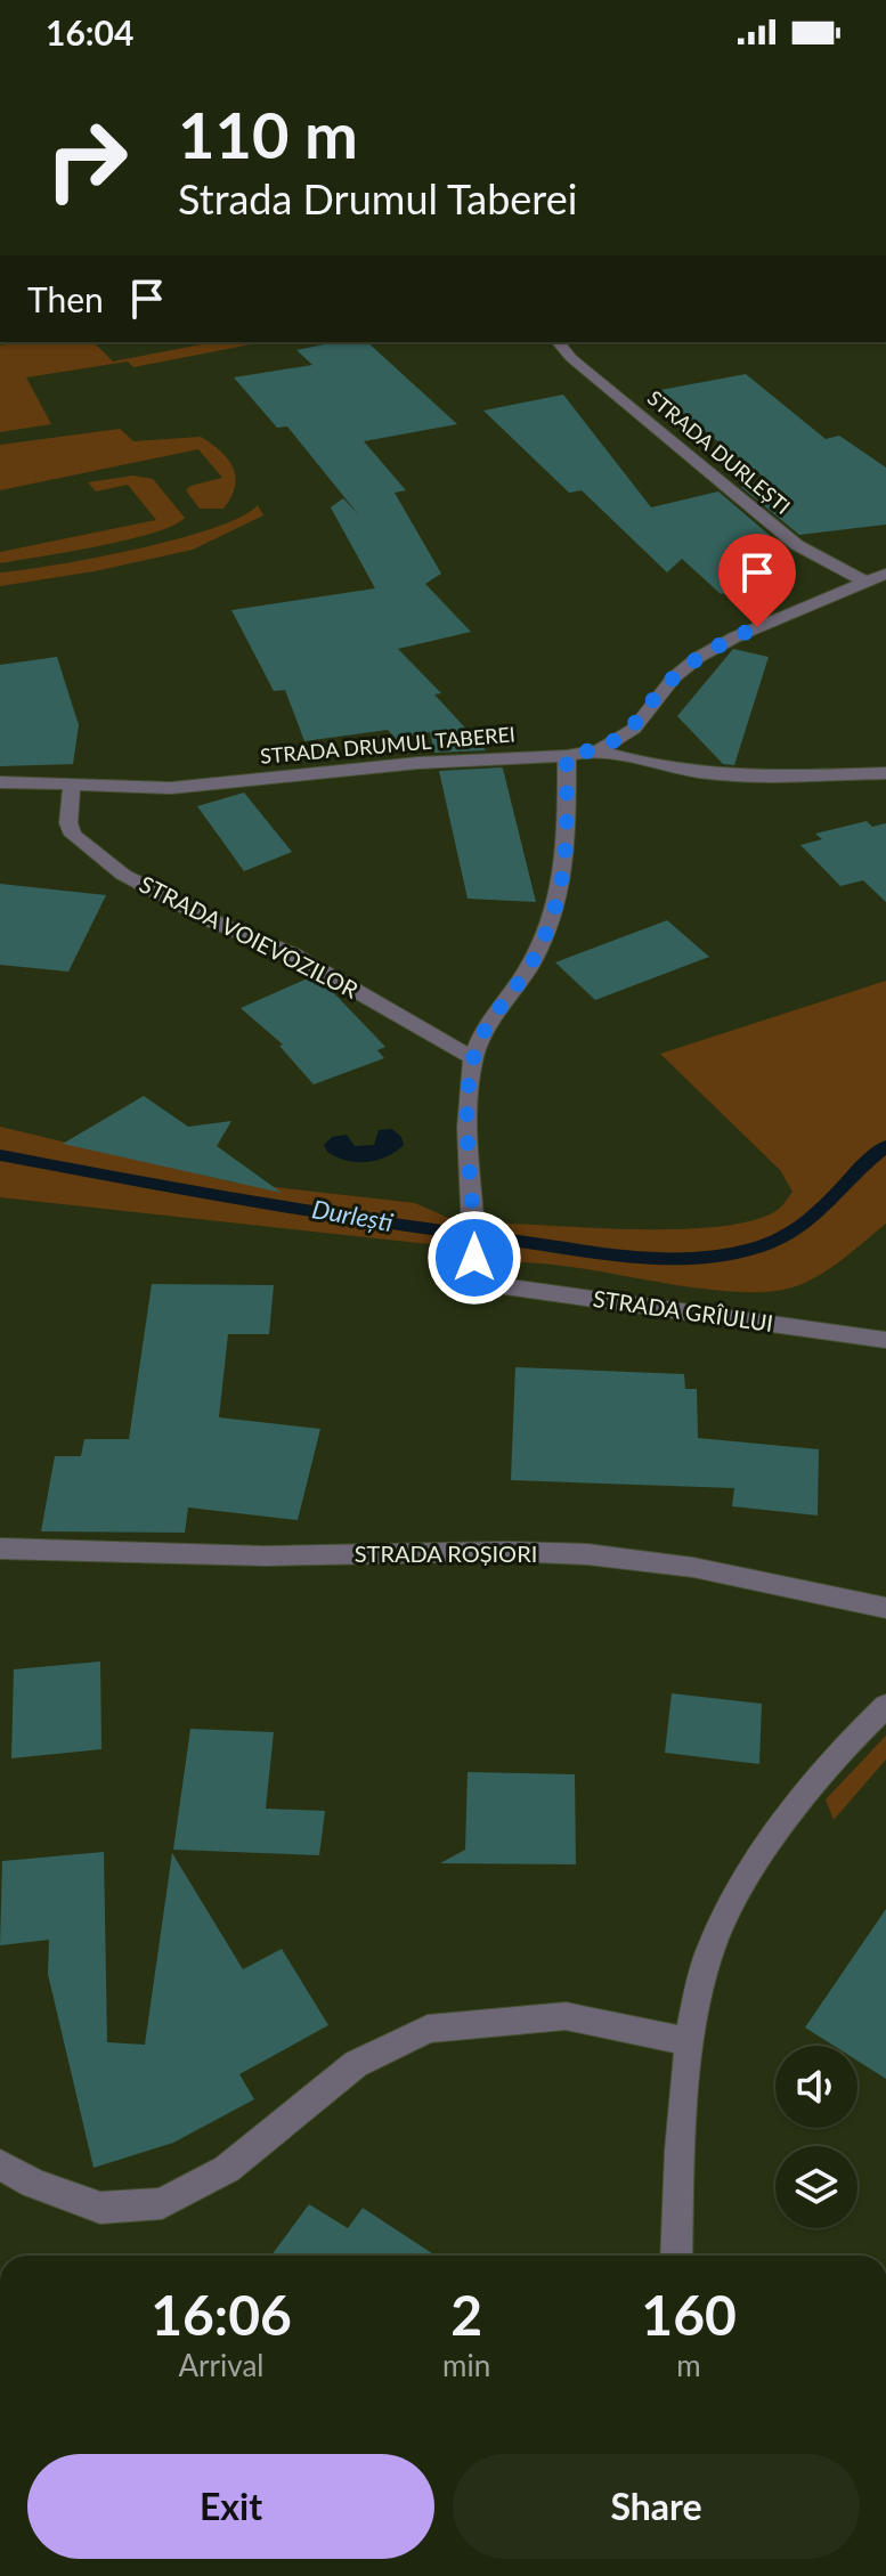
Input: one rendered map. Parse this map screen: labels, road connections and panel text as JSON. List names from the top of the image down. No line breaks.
{"streets":{"street":["STRADA DURLEȘTI","STRADA DRUMUL TABEREI","STRADA VOIEVOZILOR","STRADA GRÎULUI","STRADA ROȘIORI"]},"crossings":[["STRADA DURLEȘTI","STRADA DRUMUL TABEREI"],["STRADA DRUMUL TABEREI","STRADA VOIEVOZILOR"],["STRADA VOIEVOZILOR","STRADA GRÎULUI"]],"water":["Durlești"],"page":{"status":"16:04","turn":["110 m","Strada Drumul Taberei"],"then":"Then","eta":["16:06","Arrival","2","min","160","m"],"buttons":["Exit","Share"]}}
